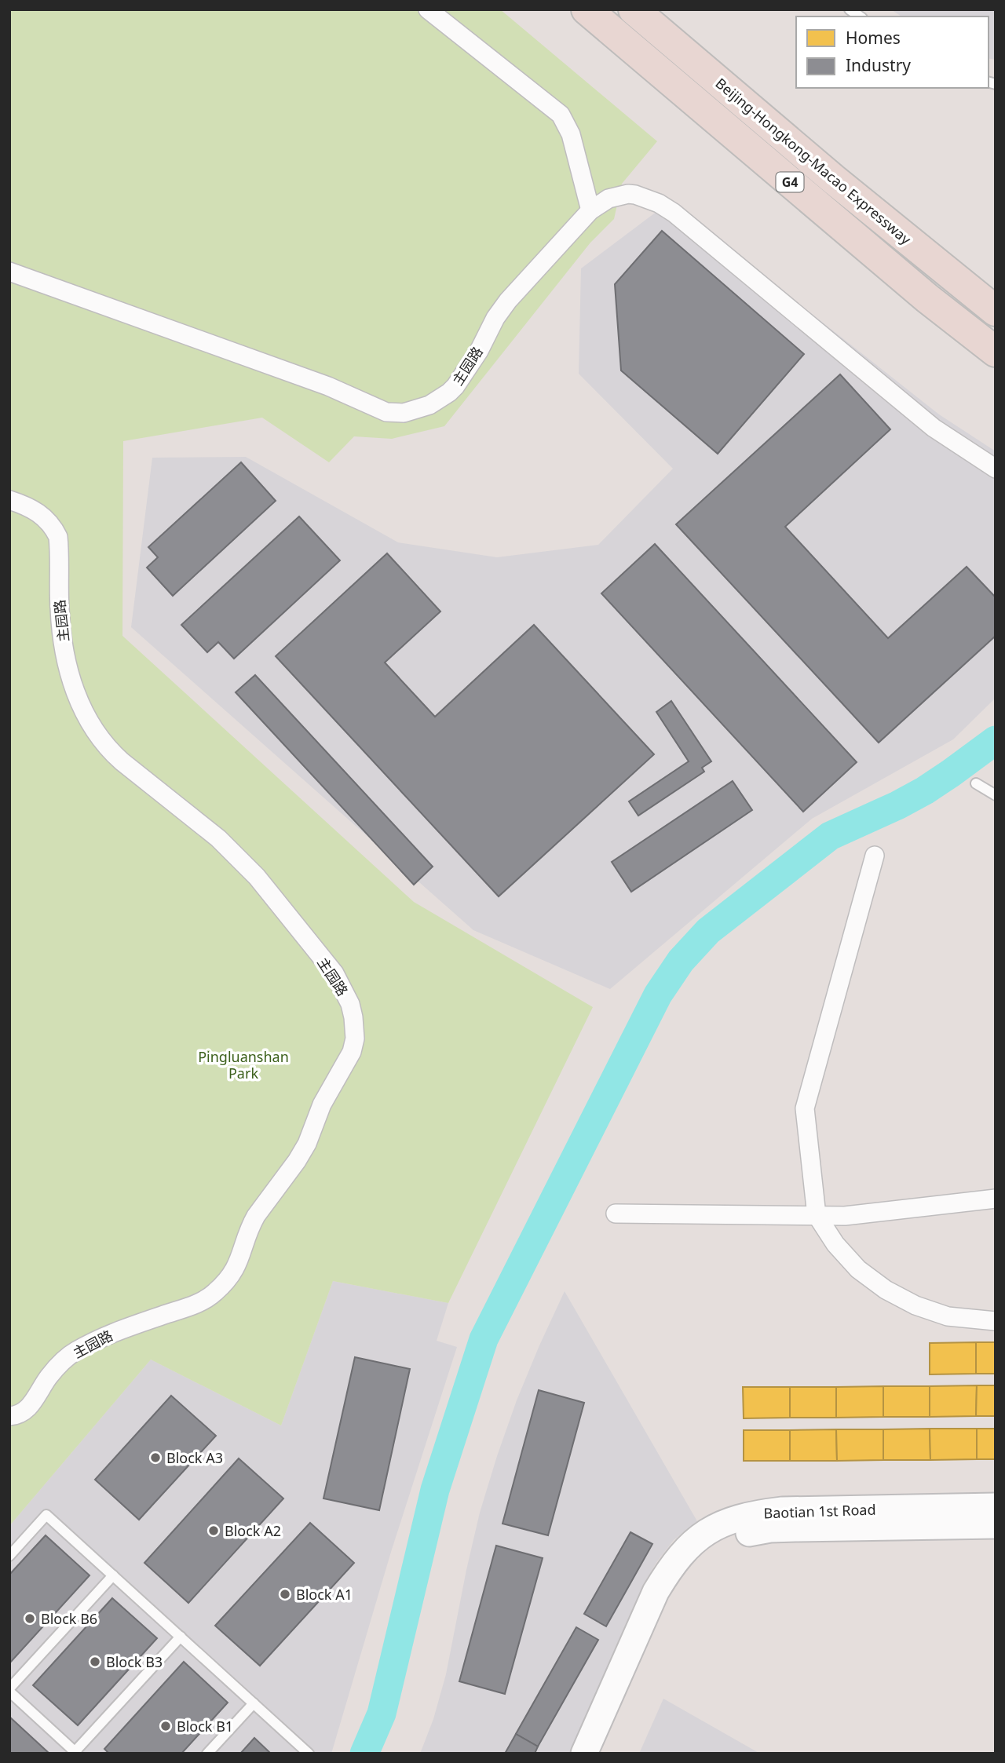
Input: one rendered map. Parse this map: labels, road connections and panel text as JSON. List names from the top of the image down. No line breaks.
{"streets":{"highway":["Beijing-Hongkong-Macao Expressway","G4"],"main road":["Baotian 1st Road"],"street":["主园路"]},"parks":["Pingluanshan Park"],"places":["Block A3","Block A2","Block A1","Block B6","Block B3","Block B1"],"legend":["Homes","Industry"]}
